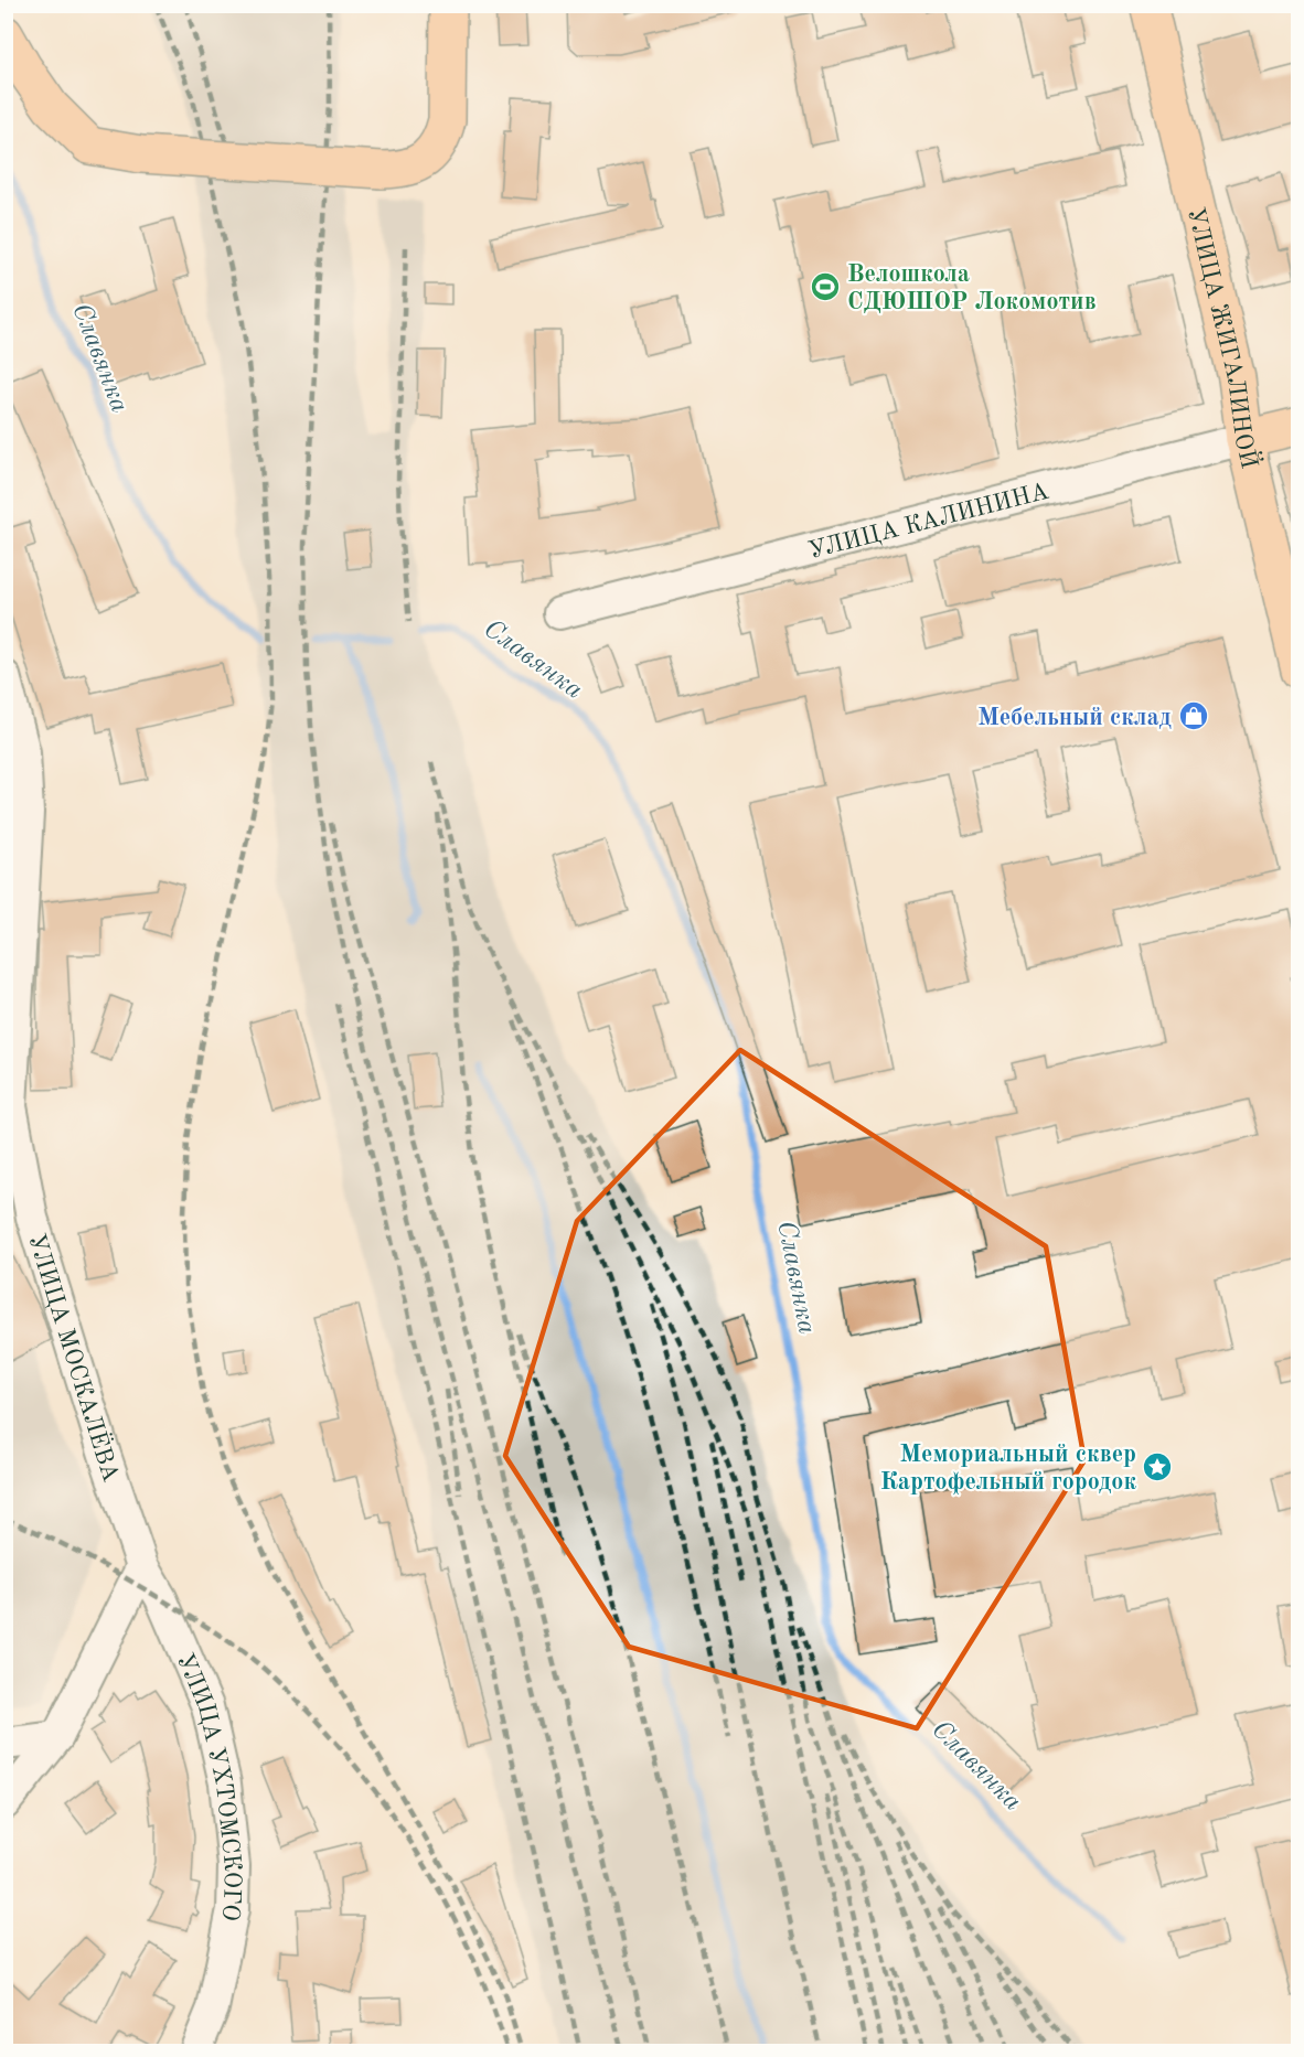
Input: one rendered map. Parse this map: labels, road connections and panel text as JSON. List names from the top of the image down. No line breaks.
{"streets":{"main road":["УЛИЦА ЖИГАЛИНОЙ","УЛИЦА КАЛИНИНА"],"street":["УЛИЦА МОСКАЛЁВА","УЛИЦА УХТОМСКОГО"]},"crossings":[["УЛИЦА ЖИГАЛИНОЙ","УЛИЦА КАЛИНИНА"],["УЛИЦА МОСКАЛЁВА","УЛИЦА УХТОМСКОГО"]],"water":["Славянка"],"places":{"sports":["Велошкола СДЮШОР Локомотив"],"shop":["Мебельный склад"],"place":["Мемориальный сквер Картофельный городок"]}}
